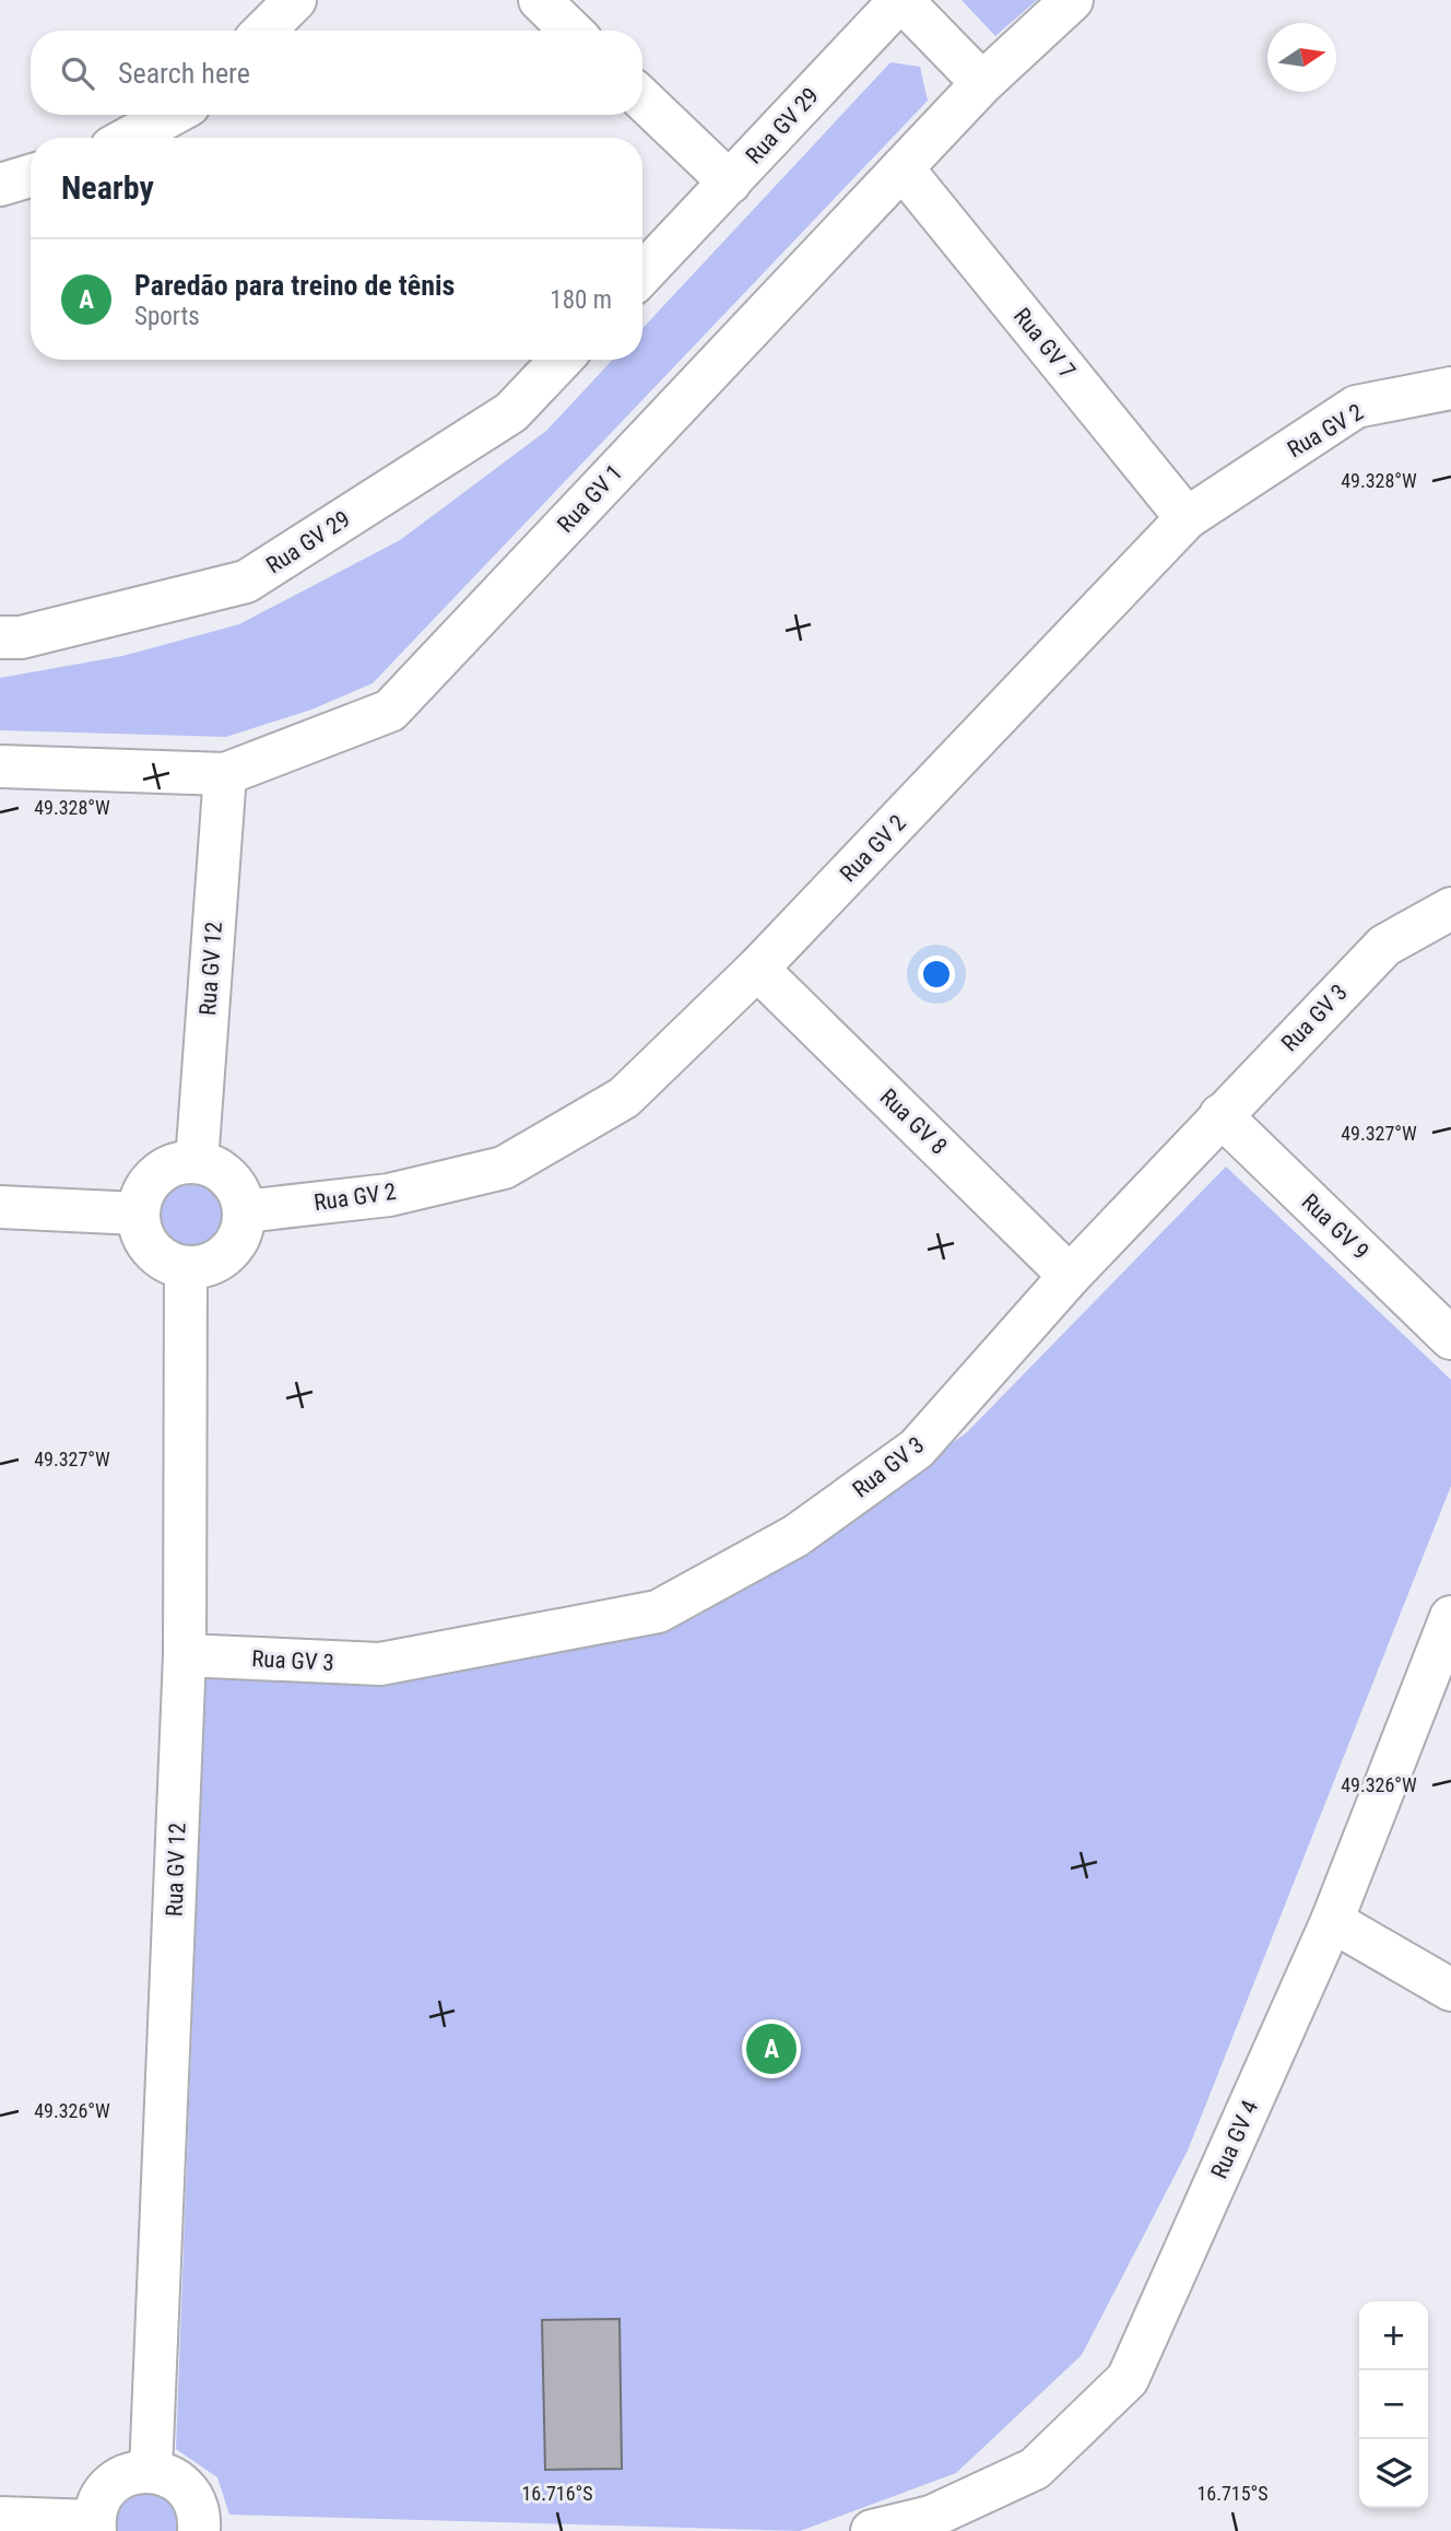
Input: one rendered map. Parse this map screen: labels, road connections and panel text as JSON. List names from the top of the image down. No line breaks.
{"streets":{"street":["Rua GV 29","Rua GV 7","Rua GV 2","Rua GV 1","Rua GV 12","Rua GV 3","Rua GV 8","Rua GV 9","Rua GV 4"]},"crossings":[["Rua GV 7","Rua GV 2"],["Rua GV 7","Rua GV 1"],["Rua GV 2","Rua GV 12"],["Rua GV 2","Rua GV 8"],["Rua GV 1","Rua GV 12"],["Rua GV 12","Rua GV 3"],["Rua GV 3","Rua GV 8"],["Rua GV 3","Rua GV 9"]],"north":"right","page":{"search":"Search here","heading":"Nearby","list":[{"mark":"A","name":"Paredão para treino de tênis","note":"Sports","value":"180 m"}],"pins":"A","map_buttons":["+","−"]},"coordinates":["49.328°W","49.327°W","49.326°W","16.716°S","16.715°S"]}
